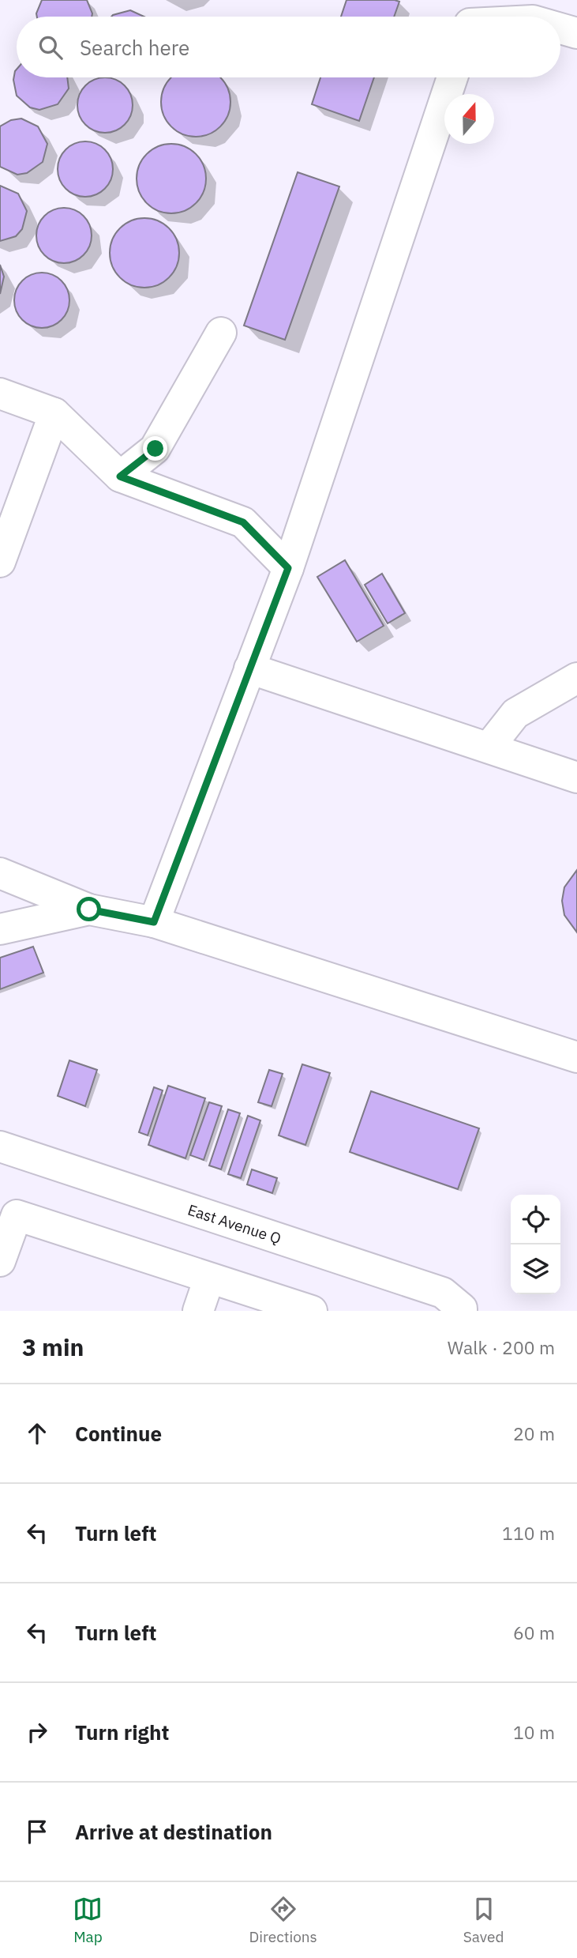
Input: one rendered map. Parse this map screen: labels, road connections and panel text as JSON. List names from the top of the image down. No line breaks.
{"streets":{"street":["East Avenue Q"]},"north":"top","page":{"search":"Search here","heading":["3 min","Walk · 200 m"],"list":[["Continue","20 m"],["Turn left","110 m"],["Turn left","60 m"],["Turn right","10 m"],"Arrive at destination"],"nav":["Map","Directions","Saved"]}}
